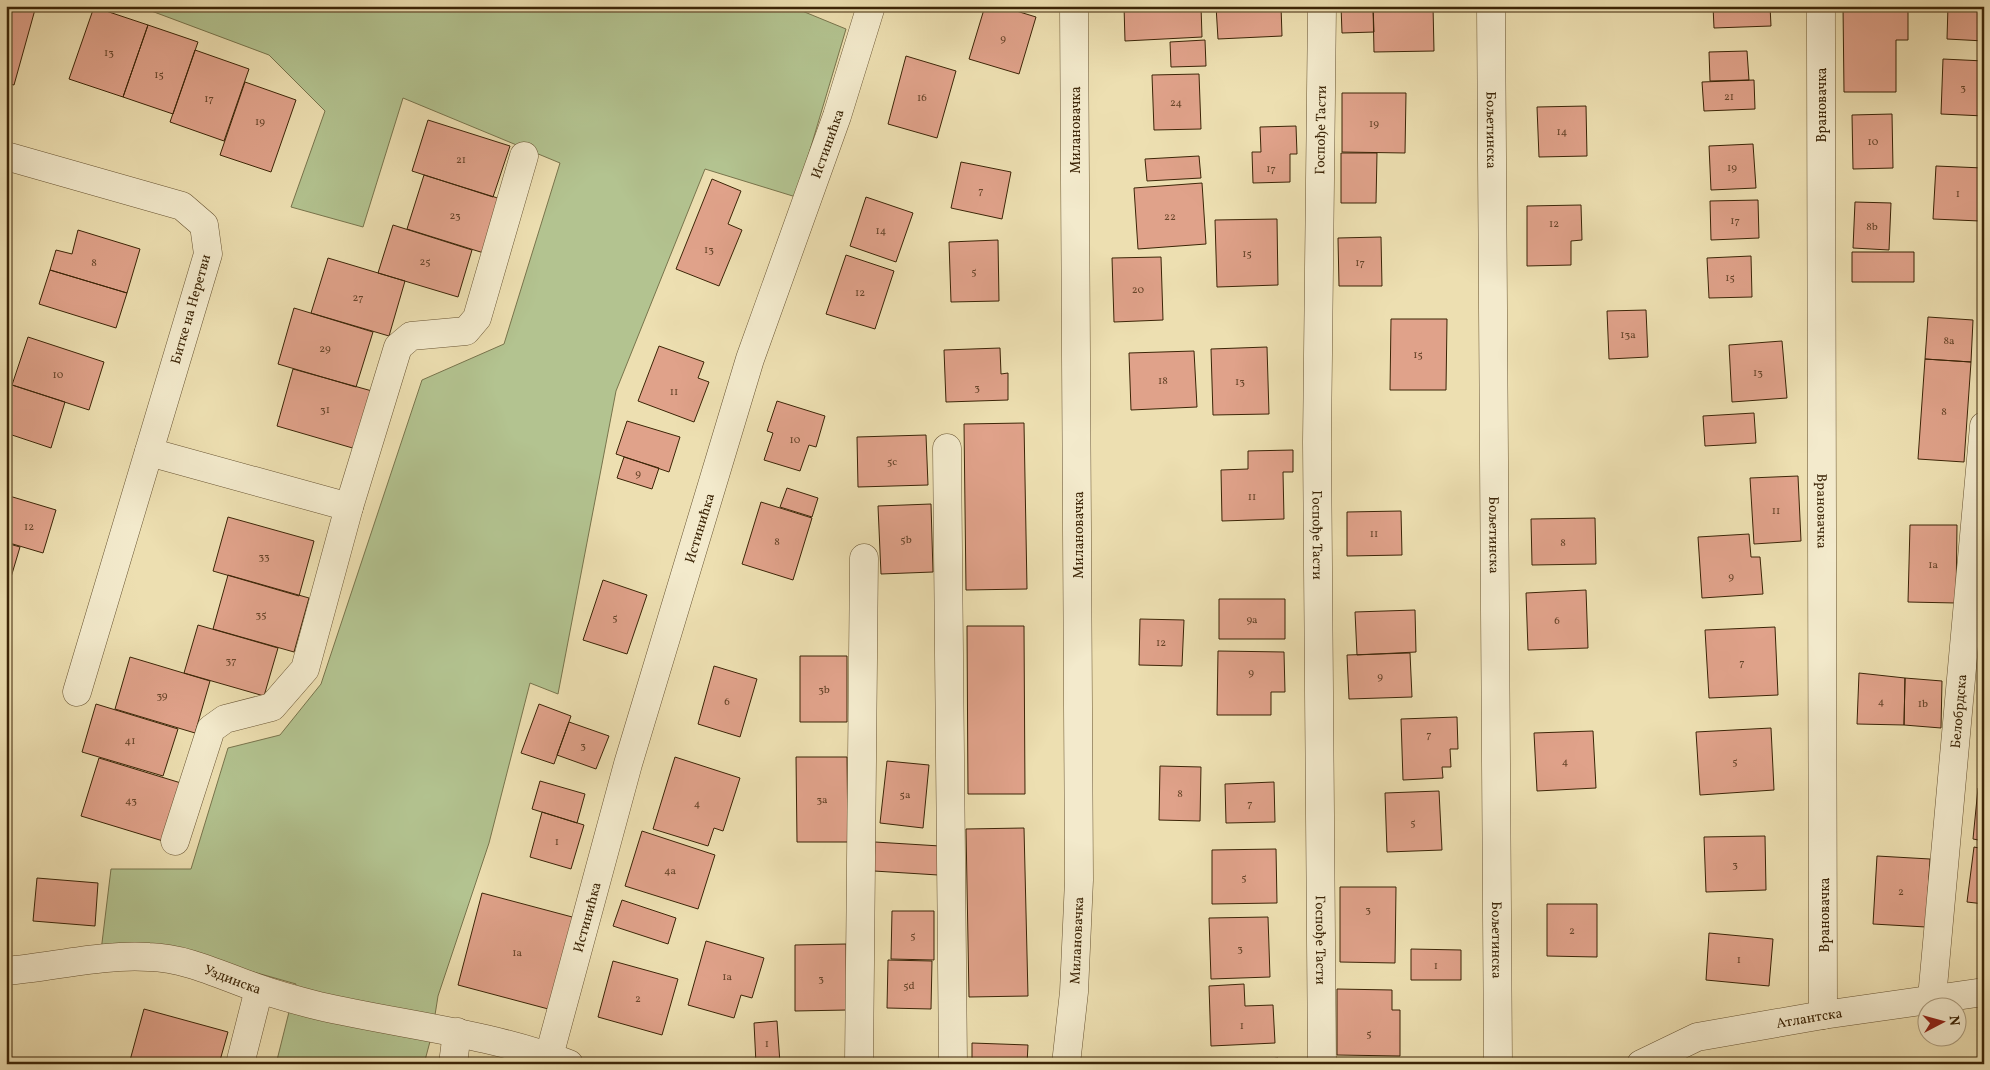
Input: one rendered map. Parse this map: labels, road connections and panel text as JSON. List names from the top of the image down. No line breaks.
{"streets":{"street":["Врановачка","Милановачка","Госпође Тасти","Бољетинска","Истинићка","Битке на Неретви","Белобрдска","Уздинска","Атлантска"]},"crossings":[["Врановачка","Атлантска"],["Истинићка","Уздинска"],["Белобрдска","Атлантска"]],"house_numbers":["9","13","15","3","21","16","17","24","19","19","14","10","21","19","17","7","1","23","22","17","12","8b","14","13","15","25","8","17","5","15","20","12","27","13a","8a","29","15","13","10","18","13","3","11","31","8","10","5c","9","11","11","12","11","5b","8","8","33","1a","9","35","5","9a","6","12","37","7","9","9","3b","39","6","4","1b","7","41","3","4","5","8","5a","3a","43","4","7","5","1","3","4a","5","2","3","2","5","3","1a","1","1","1a","3","5d","2","1","5","1"],"north":"right"}
